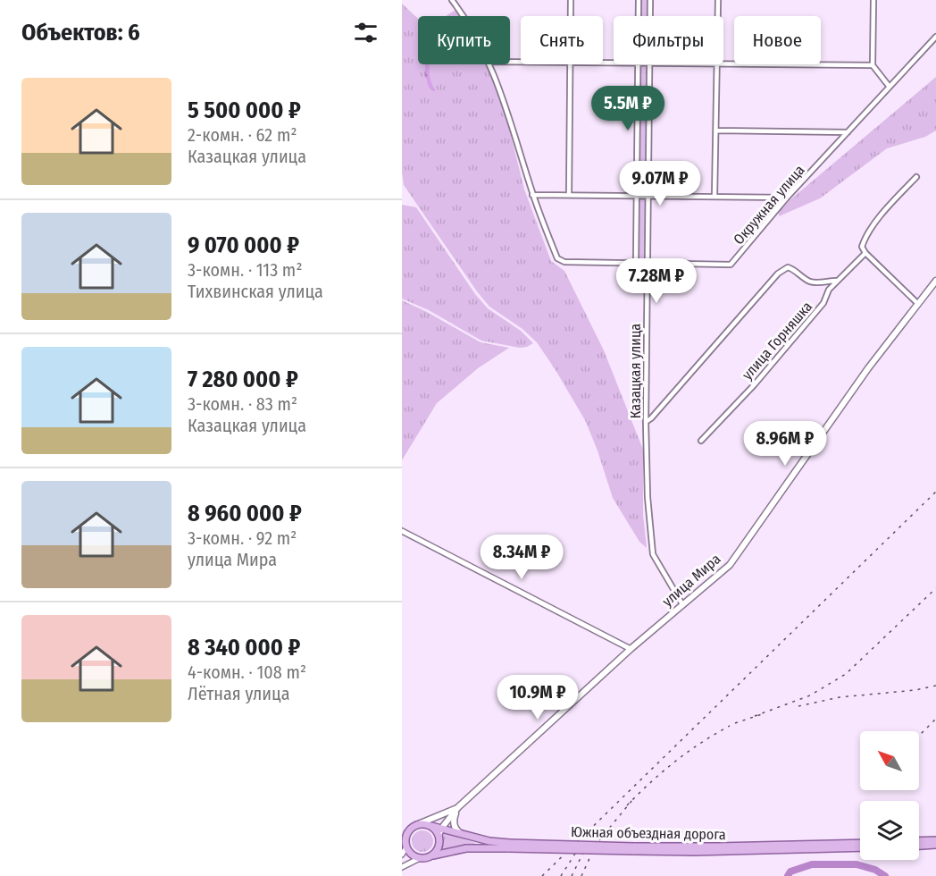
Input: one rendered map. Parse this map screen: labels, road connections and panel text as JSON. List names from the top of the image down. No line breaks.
{"streets":{"main road":["улица Мира","Южная объездная дорога"],"street":["Окружная улица","улица Горняшка","Казацкая улица"]},"crossings":[["Окружная улица","Казацкая улица"],["Казацкая улица","улица Мира"],["улица Мира","Южная объездная дорога"]],"north":"top left","page":{"heading":"Объектов: 6","chip":["Купить","Снять","Фильтры","Новое"],"list":[{"name":"5 500 000 ₽","note":"2-комн. · 62 m² · Казацкая улица"},{"name":"9 070 000 ₽","note":"3-комн. · 113 m² · Тихвинская улица"},{"name":"7 280 000 ₽","note":"3-комн. · 83 m² · Казацкая улица"},{"name":"8 960 000 ₽","note":"3-комн. · 92 m² · улица Мира"},{"name":"8 340 000 ₽","note":"4-комн. · 108 m² · Лётная улица"}],"price":["5.5M ₽","9.07M ₽","7.28M ₽","8.96M ₽","8.34M ₽","10.9M ₽"]}}
